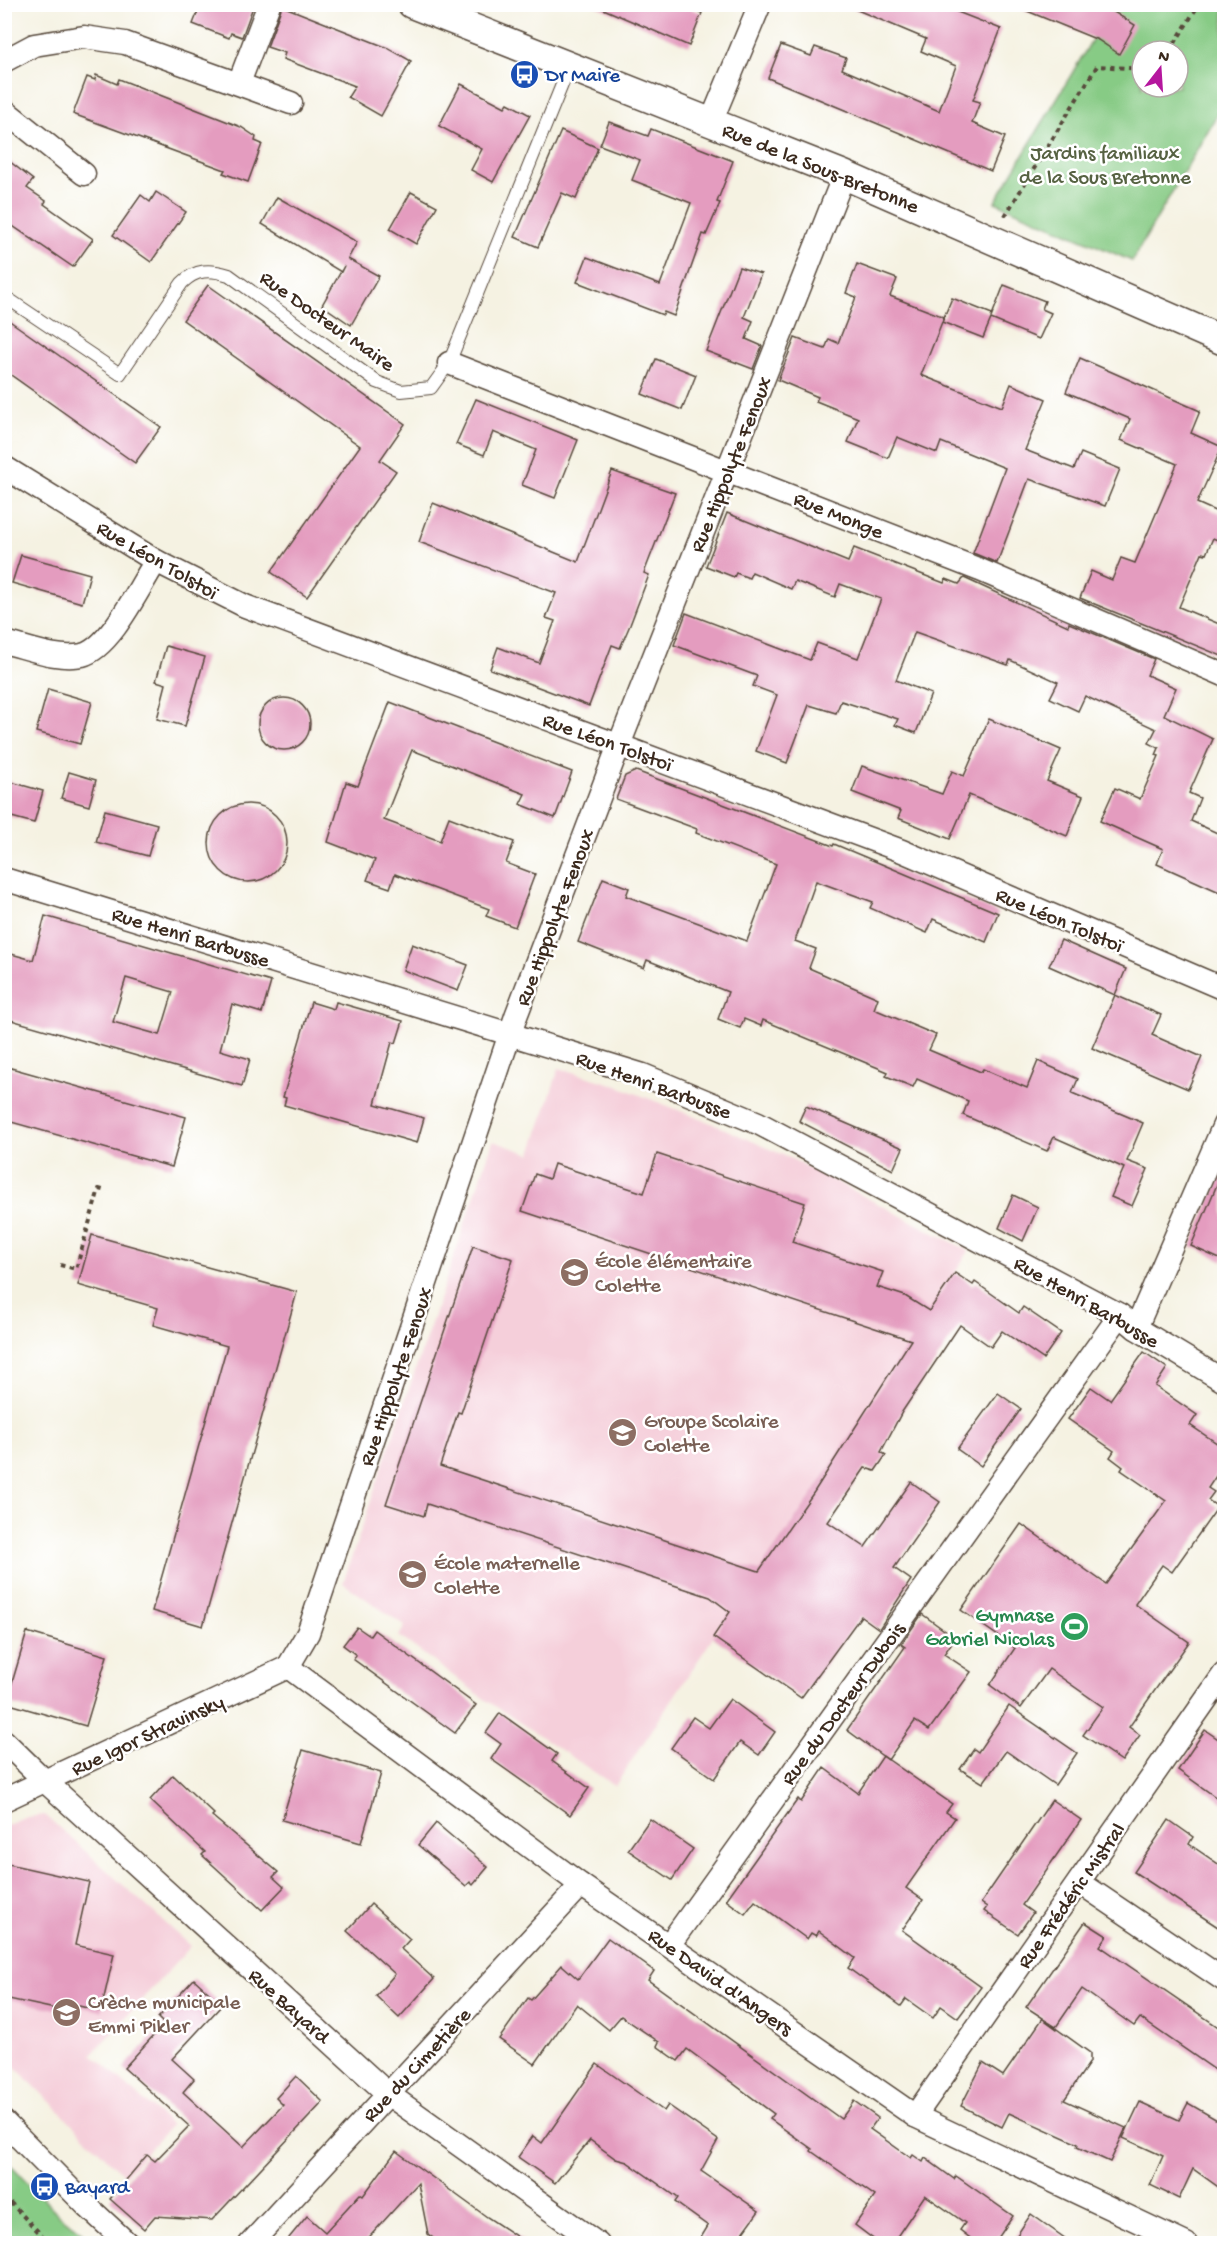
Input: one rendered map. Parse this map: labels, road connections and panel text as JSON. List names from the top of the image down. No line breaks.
{"streets":{"street":["Rue de la Sous-Bretonne","Rue Hippolyte Fenoux","Rue Monge","Rue Léon Tolstoï","Rue Henri Barbusse","Rue du Docteur Dubois","Rue Igor Stravinsky","Rue Frédéric Mistral","Rue David d'Angers","Rue Bayard","Rue du Cimetière"],"lane":["Rue Docteur Maire"]},"crossings":[["Rue de la Sous-Bretonne","Rue Docteur Maire"],["Rue de la Sous-Bretonne","Rue Hippolyte Fenoux"],["Rue Docteur Maire","Rue Monge"],["Rue Hippolyte Fenoux","Rue Monge"],["Rue Hippolyte Fenoux","Rue Léon Tolstoï"],["Rue Hippolyte Fenoux","Rue Henri Barbusse"],["Rue Hippolyte Fenoux","Rue Igor Stravinsky"],["Rue Hippolyte Fenoux","Rue David d'Angers"],["Rue Henri Barbusse","Rue du Docteur Dubois"],["Rue du Docteur Dubois","Rue David d'Angers"],["Rue Igor Stravinsky","Rue David d'Angers"],["Rue Igor Stravinsky","Rue Bayard"],["Rue Frédéric Mistral","Rue David d'Angers"],["Rue David d'Angers","Rue du Cimetière"],["Rue Bayard","Rue du Cimetière"]],"parks":["Jardins familiaux de la Sous Bretonne"],"places":{"bus stop":["Dr Maire","Bayard"],"school or university":["École élémentaire Colette","Groupe Scolaire Colette","École maternelle Colette","Crèche municipale Emmi Pikler"],"sports":["Gymnase Gabriel Nicolas"]},"north":"top"}
